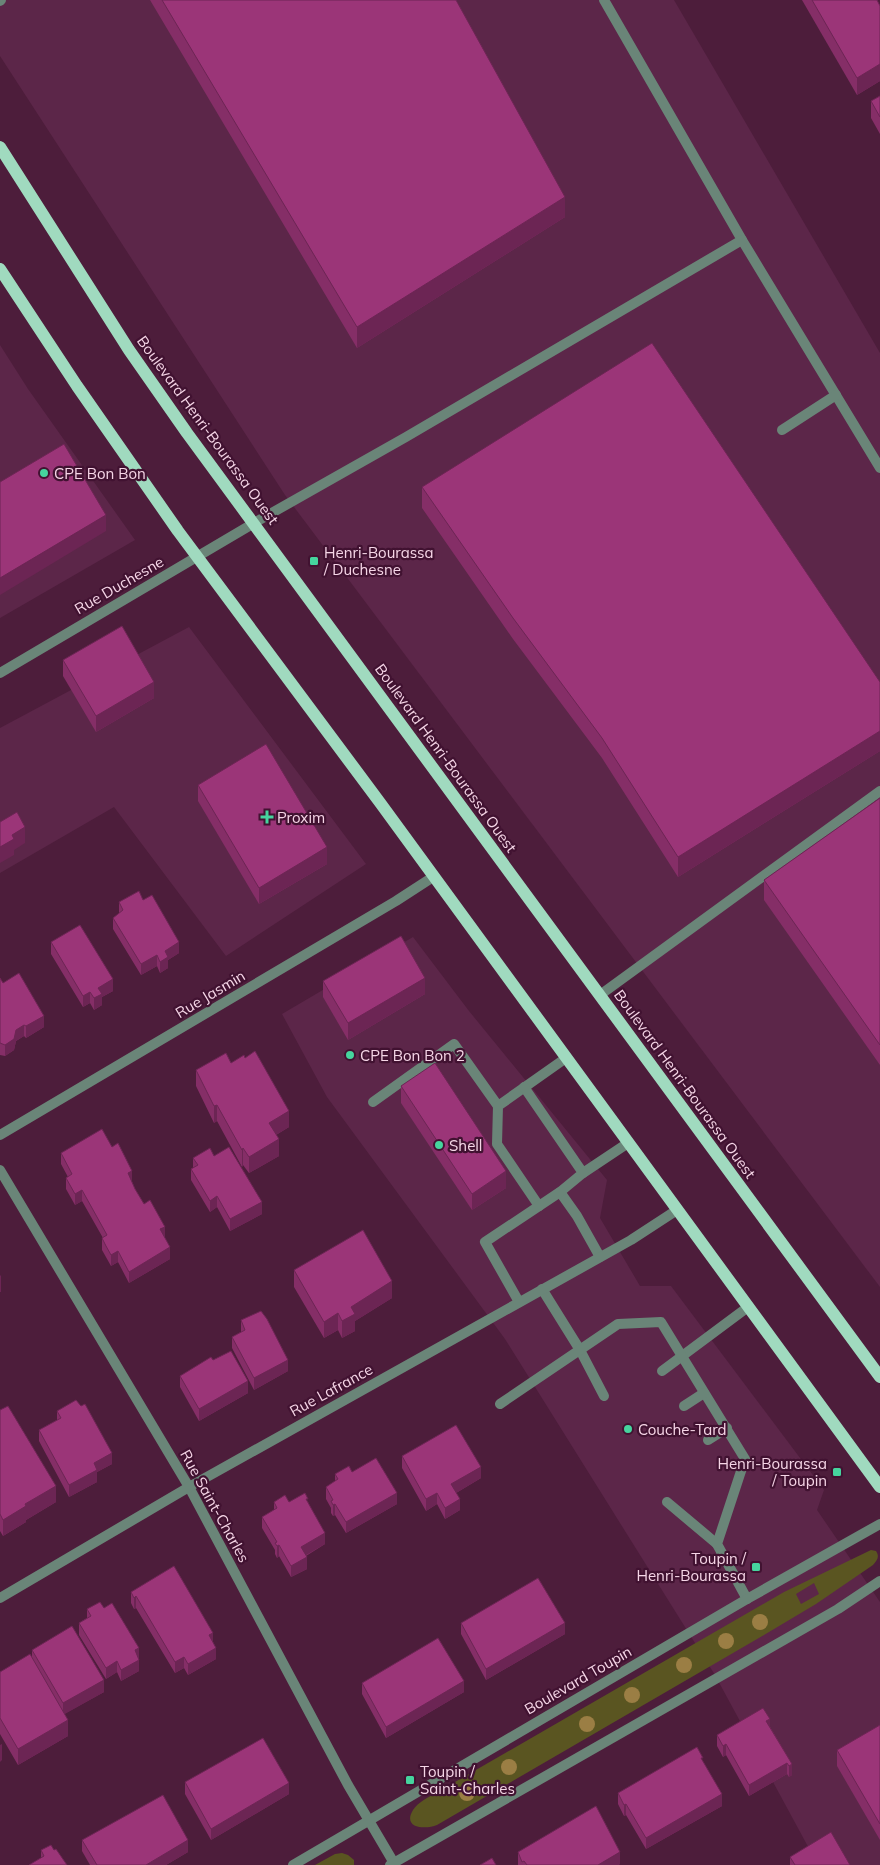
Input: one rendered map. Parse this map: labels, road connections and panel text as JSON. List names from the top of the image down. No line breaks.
{"streets":{"main road":["Boulevard Henri-Bourassa Ouest"],"street":["Rue Duchesne","Rue Jasmin","Rue Lafrance","Rue Saint-Charles","Boulevard Toupin"]},"crossings":[["Boulevard Henri-Bourassa Ouest","Rue Duchesne"],["Rue Lafrance","Rue Saint-Charles"],["Rue Saint-Charles","Boulevard Toupin"]],"places":{"other":["CPE Bon Bon","CPE Bon Bon 2","Shell","Couche-Tard"],"transit":["Henri-Bourassa / Duchesne","Henri-Bourassa / Toupin","Toupin / Henri-Bourassa","Toupin / Saint-Charles"],"health":["Proxim"]}}
